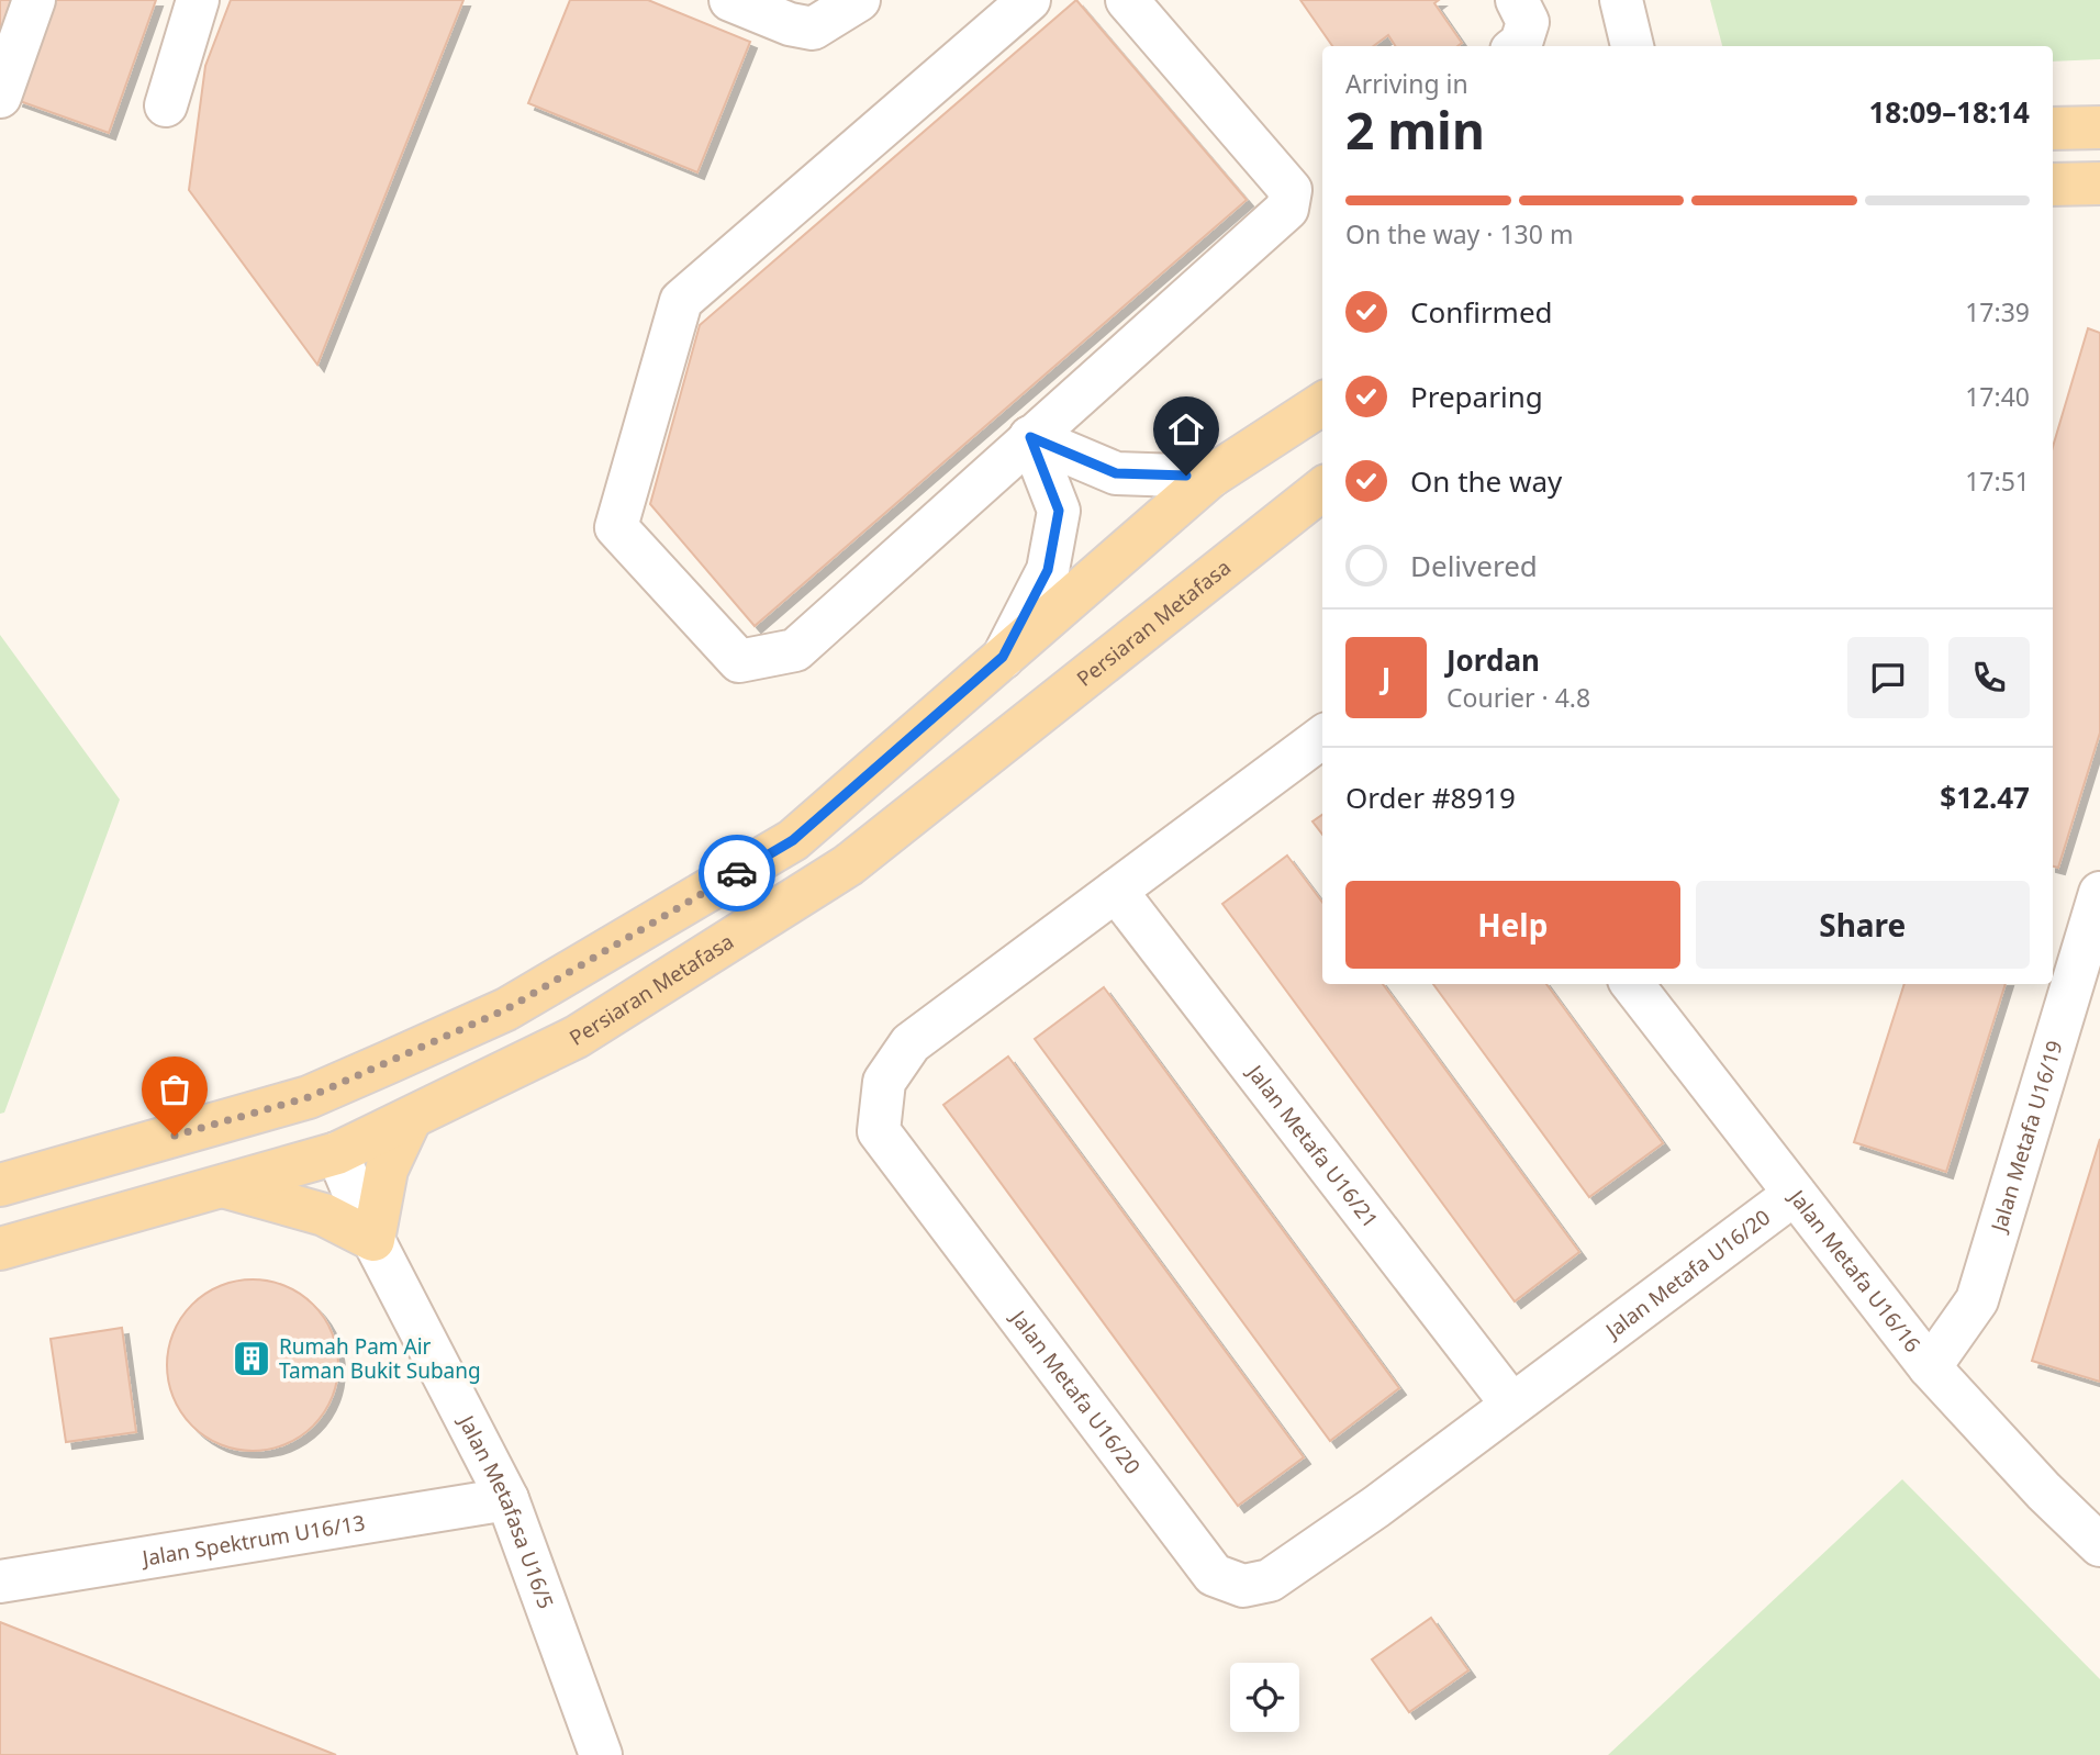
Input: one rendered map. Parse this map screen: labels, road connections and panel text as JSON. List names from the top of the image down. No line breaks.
{"streets":{"main road":["Persiaran Metafasa"],"street":["Jalan Metafa U16/19","Jalan Metafa U16/21","Jalan Metafa U16/16","Jalan Metafa U16/20","Jalan Metafasa U16/5","Jalan Spektrum U16/13"]},"crossings":[["Persiaran Metafasa","Jalan Metafasa U16/5"],["Jalan Metafa U16/19","Jalan Metafa U16/16"],["Jalan Metafa U16/21","Jalan Metafa U16/20"],["Jalan Metafa U16/16","Jalan Metafa U16/20"],["Jalan Metafasa U16/5","Jalan Spektrum U16/13"]],"places":{"building":["Rumah Pam Air Taman Bukit Subang"]},"page":{"heading":["2 min","Arriving in","18:09–18:14"],"panel":["Jordan","Courier · 4.8","Order #8919","$12.47"],"bar":"On the way · 130 m","list":[["Confirmed","17:39"],["Preparing","17:40"],["On the way","17:51"],"Delivered"],"round":"J","buttons":["Help","Share"]}}
